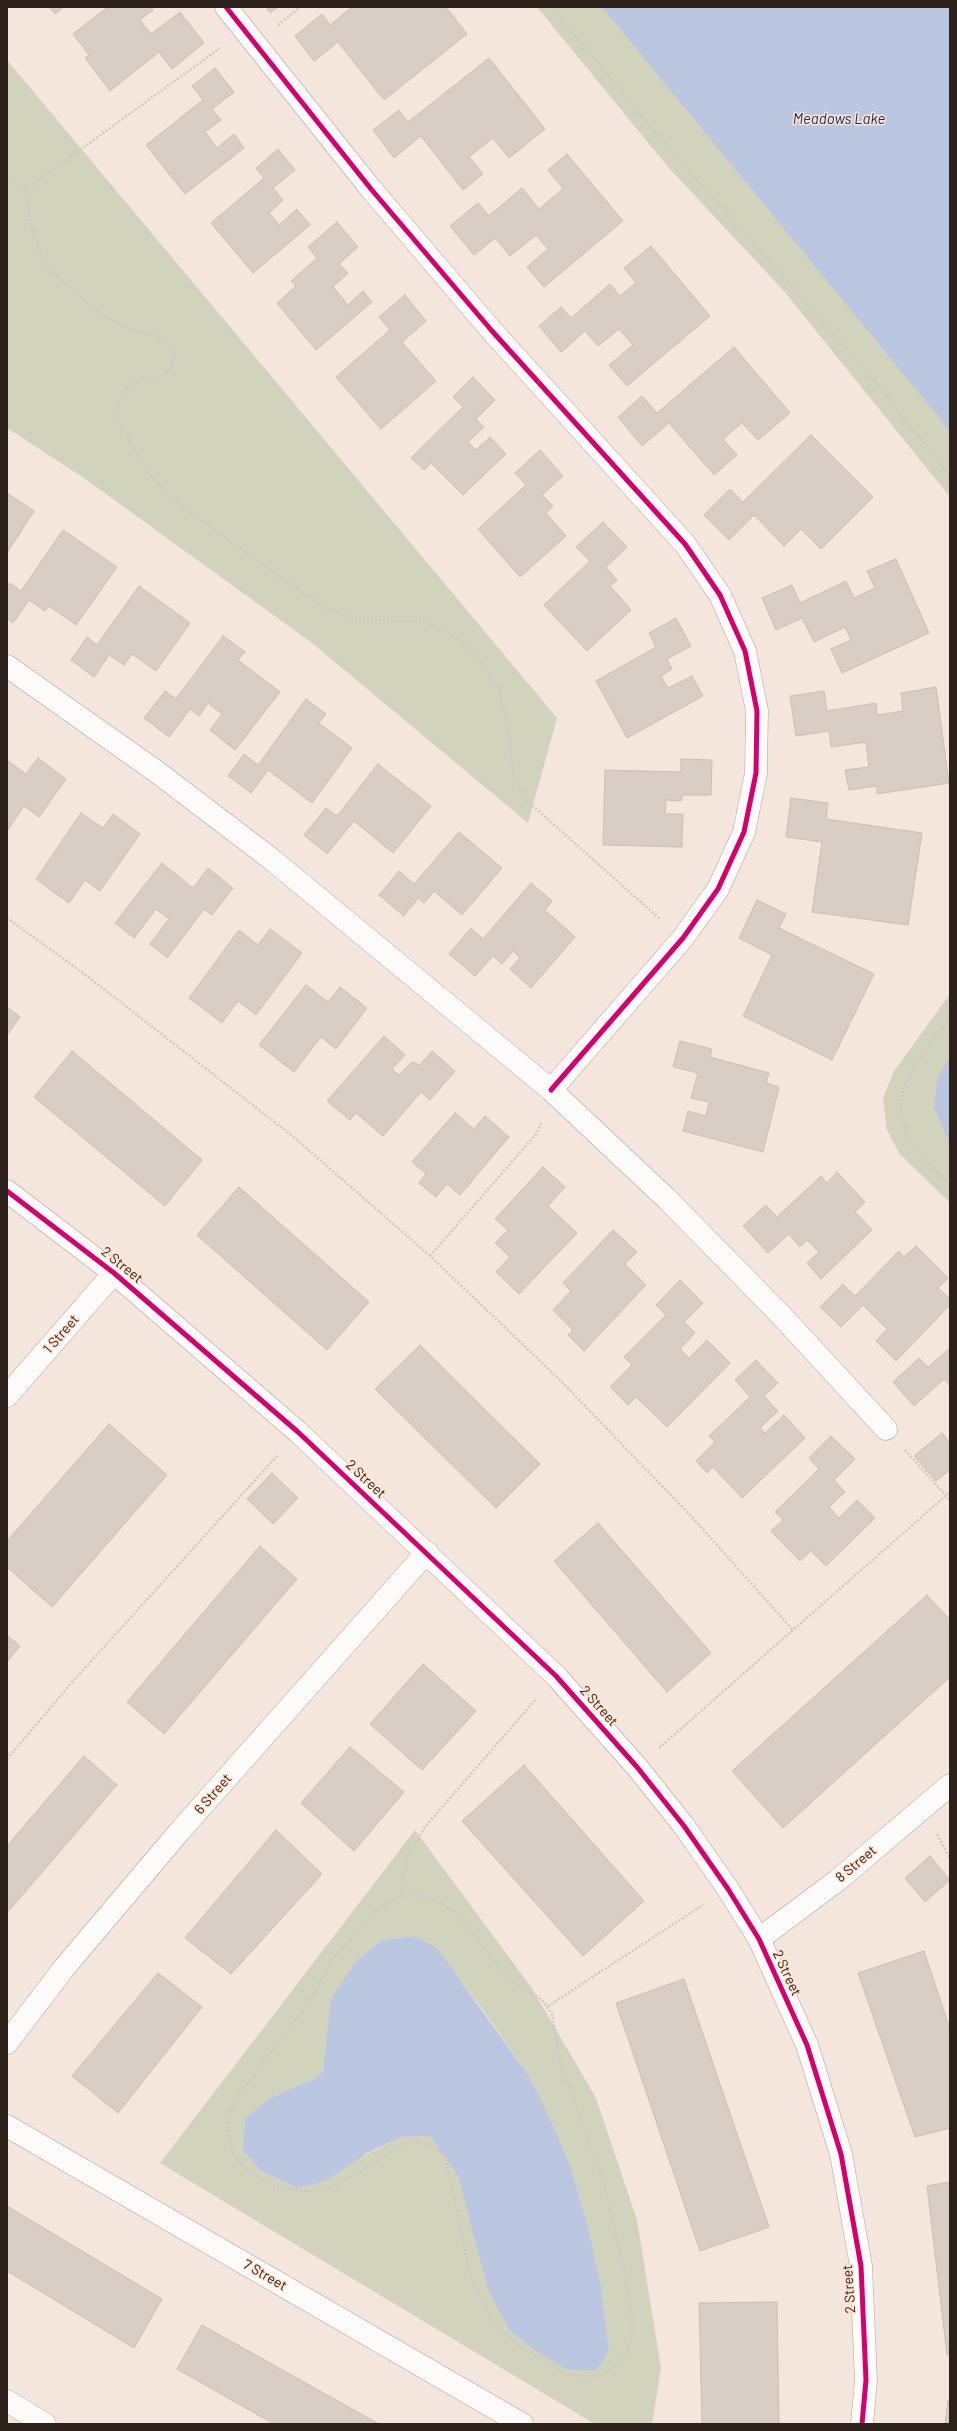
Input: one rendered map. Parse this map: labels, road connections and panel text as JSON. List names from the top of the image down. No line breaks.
{"streets":{"street":["2 Street","1 Street","6 Street","8 Street","7 Street"]},"crossings":[["2 Street","1 Street"],["2 Street","6 Street"],["2 Street","8 Street"]],"water":["Meadows Lake"]}
